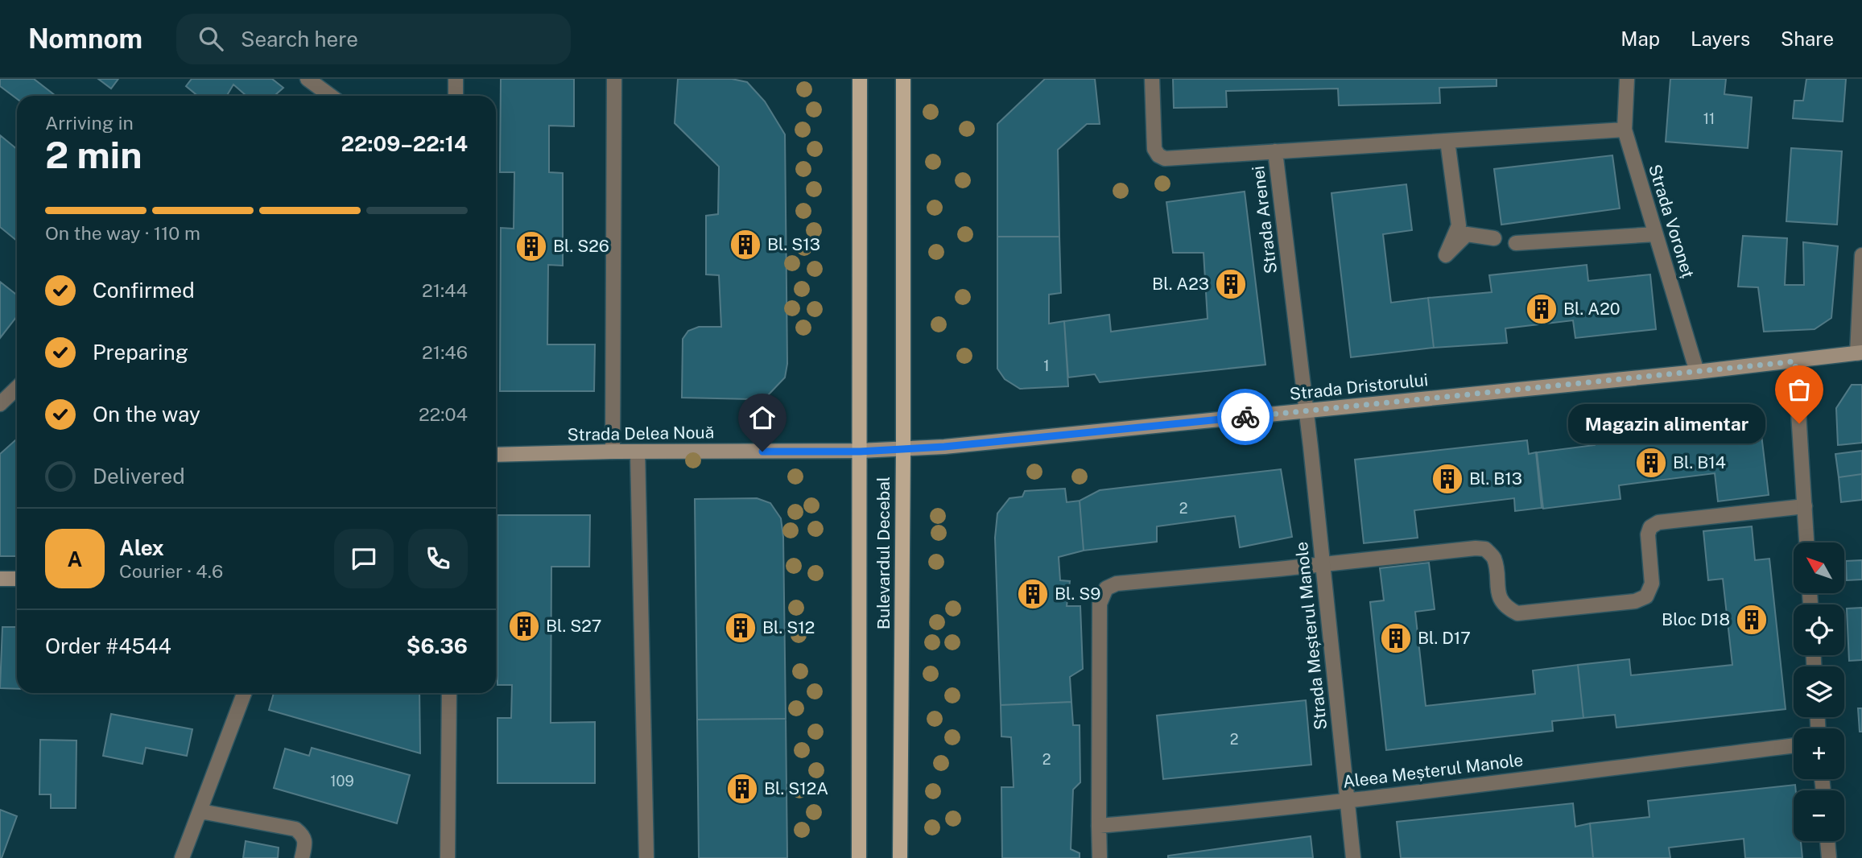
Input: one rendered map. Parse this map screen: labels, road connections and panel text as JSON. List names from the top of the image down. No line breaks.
{"streets":{"main road":["Bulevardul Decebal"],"street":["Strada Arenei","Strada Voroneț","Strada Dristorului","Strada Delea Nouă","Strada Meșterul Manole","Aleea Meșterul Manole"]},"crossings":[["Strada Arenei","Strada Dristorului"],["Strada Arenei","Strada Meșterul Manole"],["Strada Voroneț","Strada Dristorului"],["Strada Dristorului","Strada Delea Nouă"],["Strada Dristorului","Bulevardul Decebal"],["Strada Dristorului","Strada Meșterul Manole"],["Strada Delea Nouă","Bulevardul Decebal"],["Strada Meșterul Manole","Aleea Meșterul Manole"]],"places":{"building":["Bl. S13","Bl. S26","Bl. A23","Bl. A20","Bl. B14","Bl. B13","Bl. S9","Bloc D18","Bl. S27","Bl. S12","Bl. D17","Bl. S12A"],"other":["Magazin alimentar"]},"house_numbers":["11","1","2","2","2","109"],"north":"top left","page":{"header":"Nomnom","search":"Search here","nav":["Map","Layers","Share"],"heading":["2 min","Arriving in","22:09–22:14"],"panel":["Alex","Courier · 4.6","Order #4544","$6.36"],"bar":"On the way · 110 m","list":[["Confirmed","21:44"],["Preparing","21:46"],["On the way","22:04"],"Delivered"],"bubble":"Magazin alimentar","round":"A","map_buttons":["+","−"]}}
